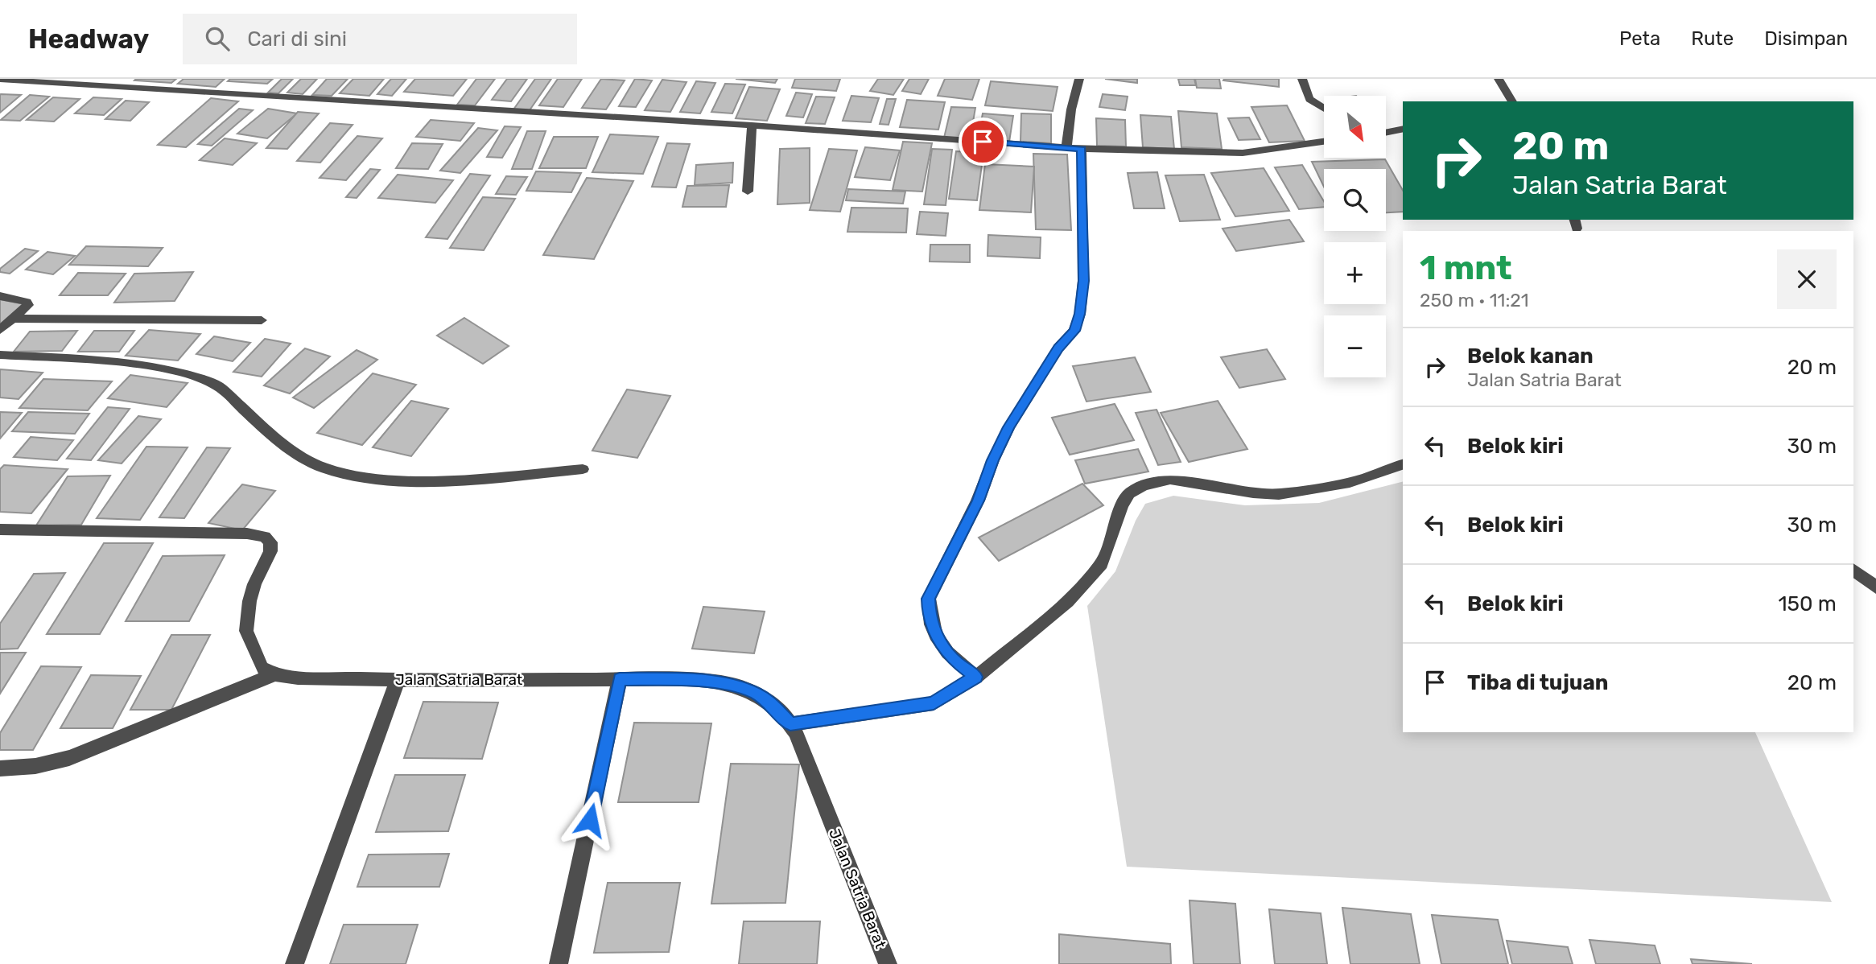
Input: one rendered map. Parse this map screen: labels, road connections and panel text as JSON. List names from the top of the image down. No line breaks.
{"streets":{"street":["Jalan Satria Barat"]},"north":"bottom right","page":{"header":"Headway","search":"Cari di sini","nav":["Peta","Rute","Disimpan"],"map_buttons":["+","−"],"turn":["20 m","Jalan Satria Barat"],"heading":["1 mnt","250 m · 11:21"],"list":[{"name":"Belok kanan","note":"Jalan Satria Barat","value":"20 m"},{"name":"Belok kiri","value":"30 m"},{"name":"Belok kiri","value":"30 m"},{"name":"Belok kiri","value":"150 m"},{"name":"Tiba di tujuan","value":"20 m"}]}}
